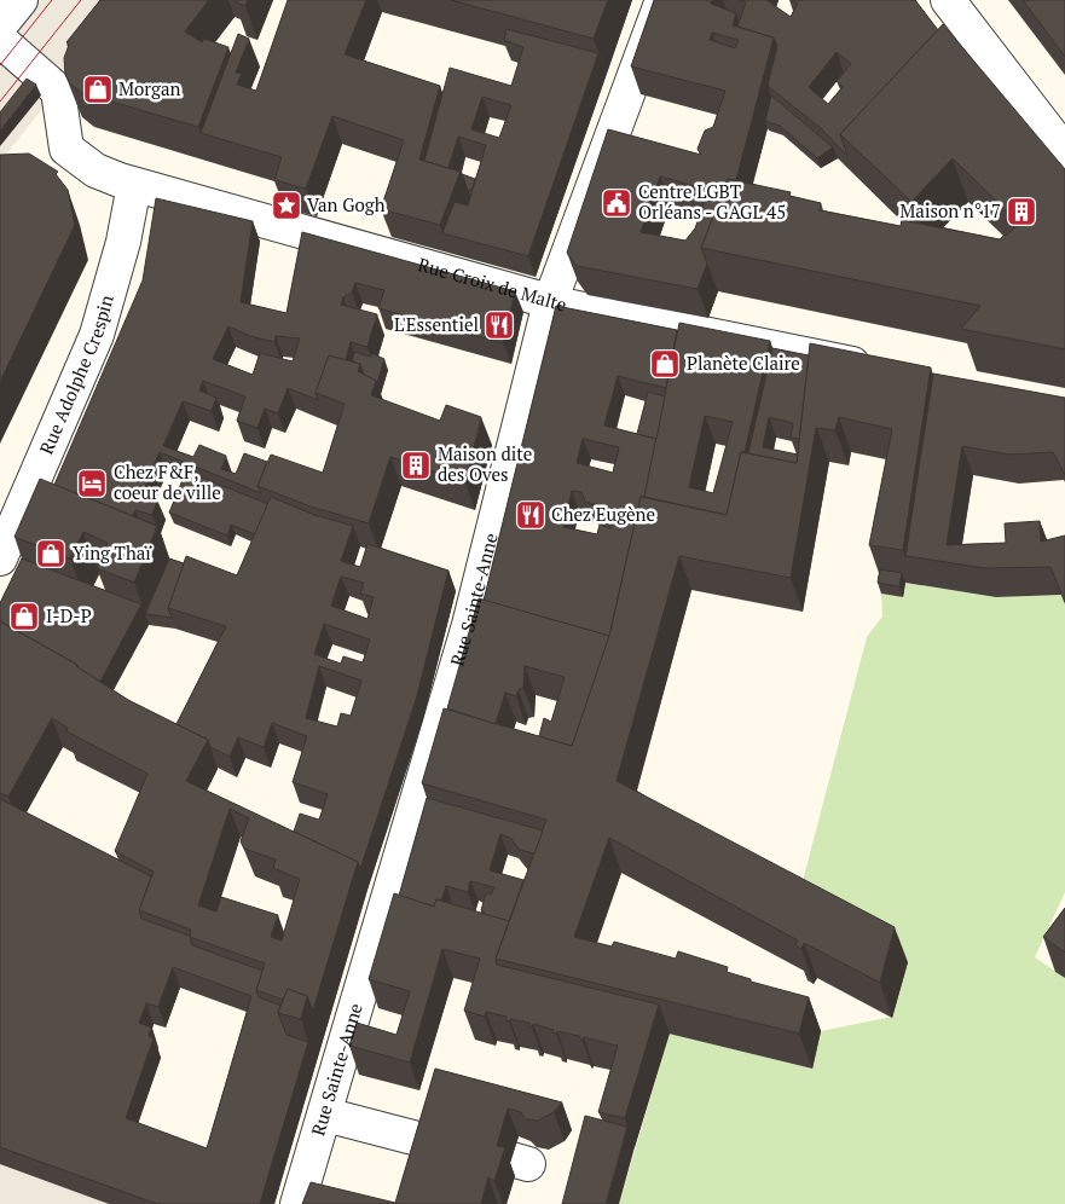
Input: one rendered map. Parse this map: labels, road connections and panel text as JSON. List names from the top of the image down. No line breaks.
{"streets":{"street":["Rue Croix de Malte","Rue Adolphe Crespin","Rue Sainte-Anne"]},"crossings":[["Rue Croix de Malte","Rue Adolphe Crespin"],["Rue Croix de Malte","Rue Sainte-Anne"]],"places":{"shop":["Morgan","Planète Claire","Ying Thaï","I-D-P"],"public building":["Centre LGBT Orléans - GAGL 45"],"place":["Van Gogh"],"building":["Maison n°17","Maison dite des Oves"],"restaurant":["L'Essentiel","Chez Eugène"],"hotel":["Chez F&F, coeur de ville"]}}
